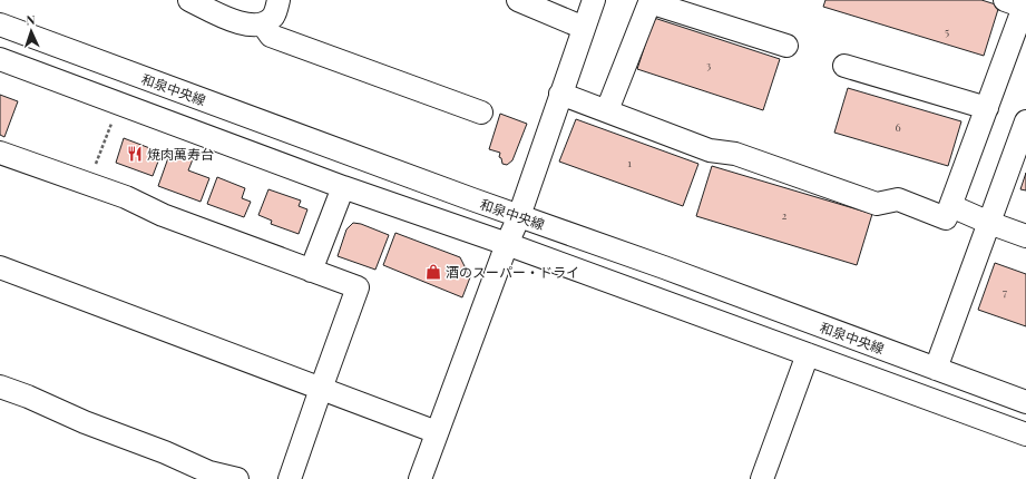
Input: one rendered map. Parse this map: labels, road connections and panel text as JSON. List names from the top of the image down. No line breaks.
{"streets":{"street":["和泉中央線"]},"places":{"restaurant":["焼肉萬寿台"],"shop":["酒のスーパー・ドライ"]},"house_numbers":["5","3","6","1","2","7"],"north":"top"}
